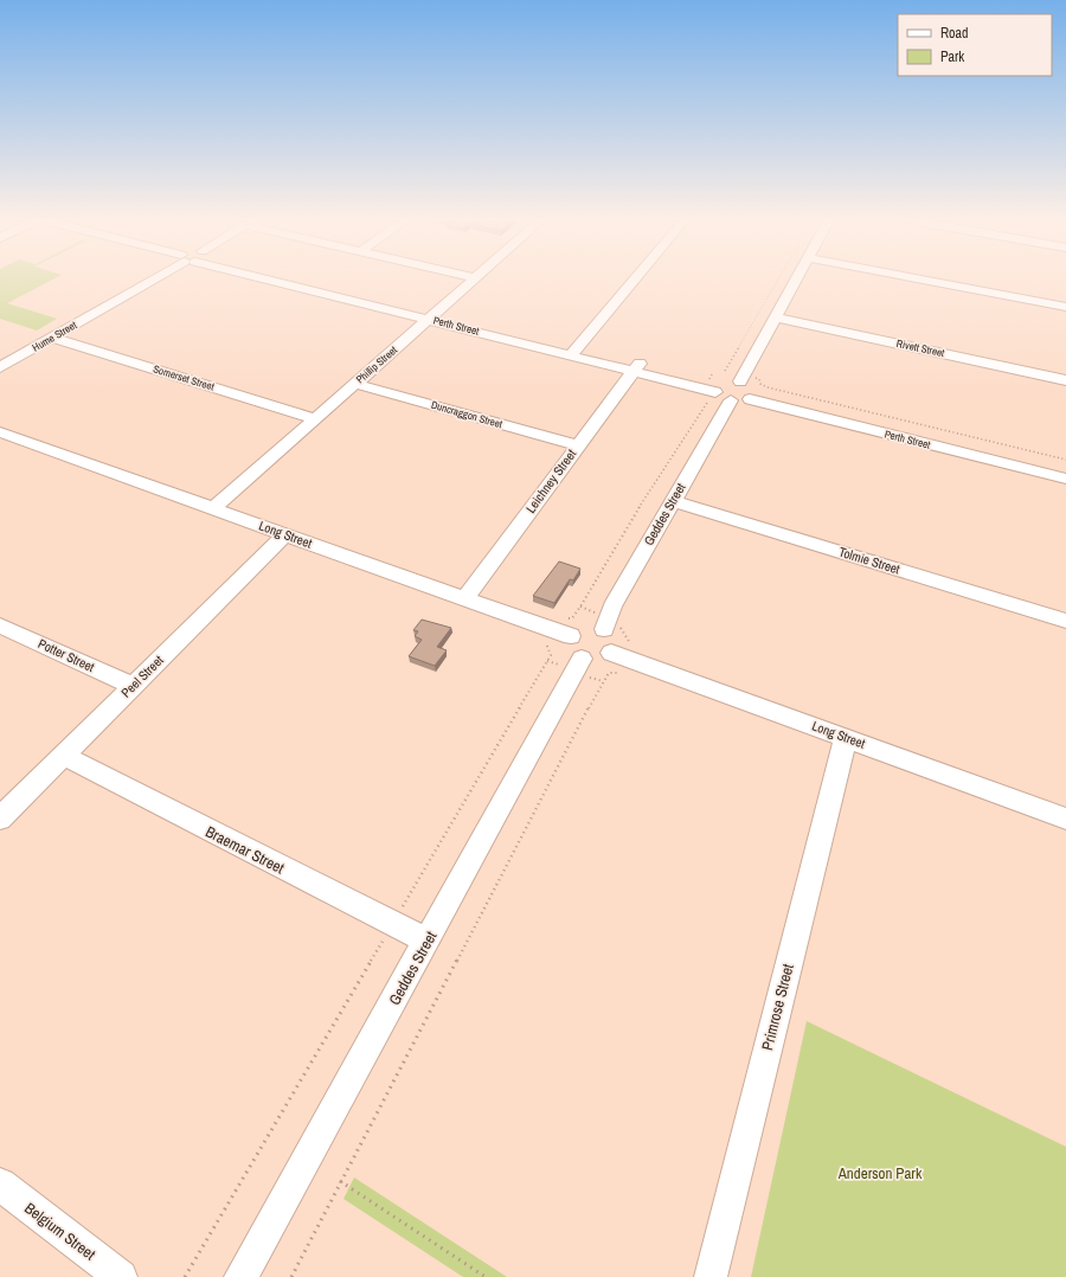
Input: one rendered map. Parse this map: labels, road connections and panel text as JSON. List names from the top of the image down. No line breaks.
{"streets":{"street":["Perth Street","Hume Street","Rivett Street","Phillip Street","Somerset Street","Duncraggon Street","Leichney Street","Geddes Street","Long Street","Tolmie Street","Potter Street","Peel Street","Braemar Street","Primrose Street","Belgium Street"]},"crossings":[["Perth Street","Phillip Street"],["Perth Street","Leichney Street"],["Perth Street","Geddes Street"],["Hume Street","Somerset Street"],["Phillip Street","Somerset Street"],["Phillip Street","Duncraggon Street"],["Phillip Street","Long Street"],["Duncraggon Street","Leichney Street"],["Leichney Street","Long Street"],["Geddes Street","Long Street"],["Geddes Street","Tolmie Street"],["Geddes Street","Braemar Street"],["Long Street","Peel Street"],["Long Street","Primrose Street"],["Potter Street","Peel Street"],["Peel Street","Braemar Street"]],"parks":["Anderson Park"],"legend":["Road","Park"]}
